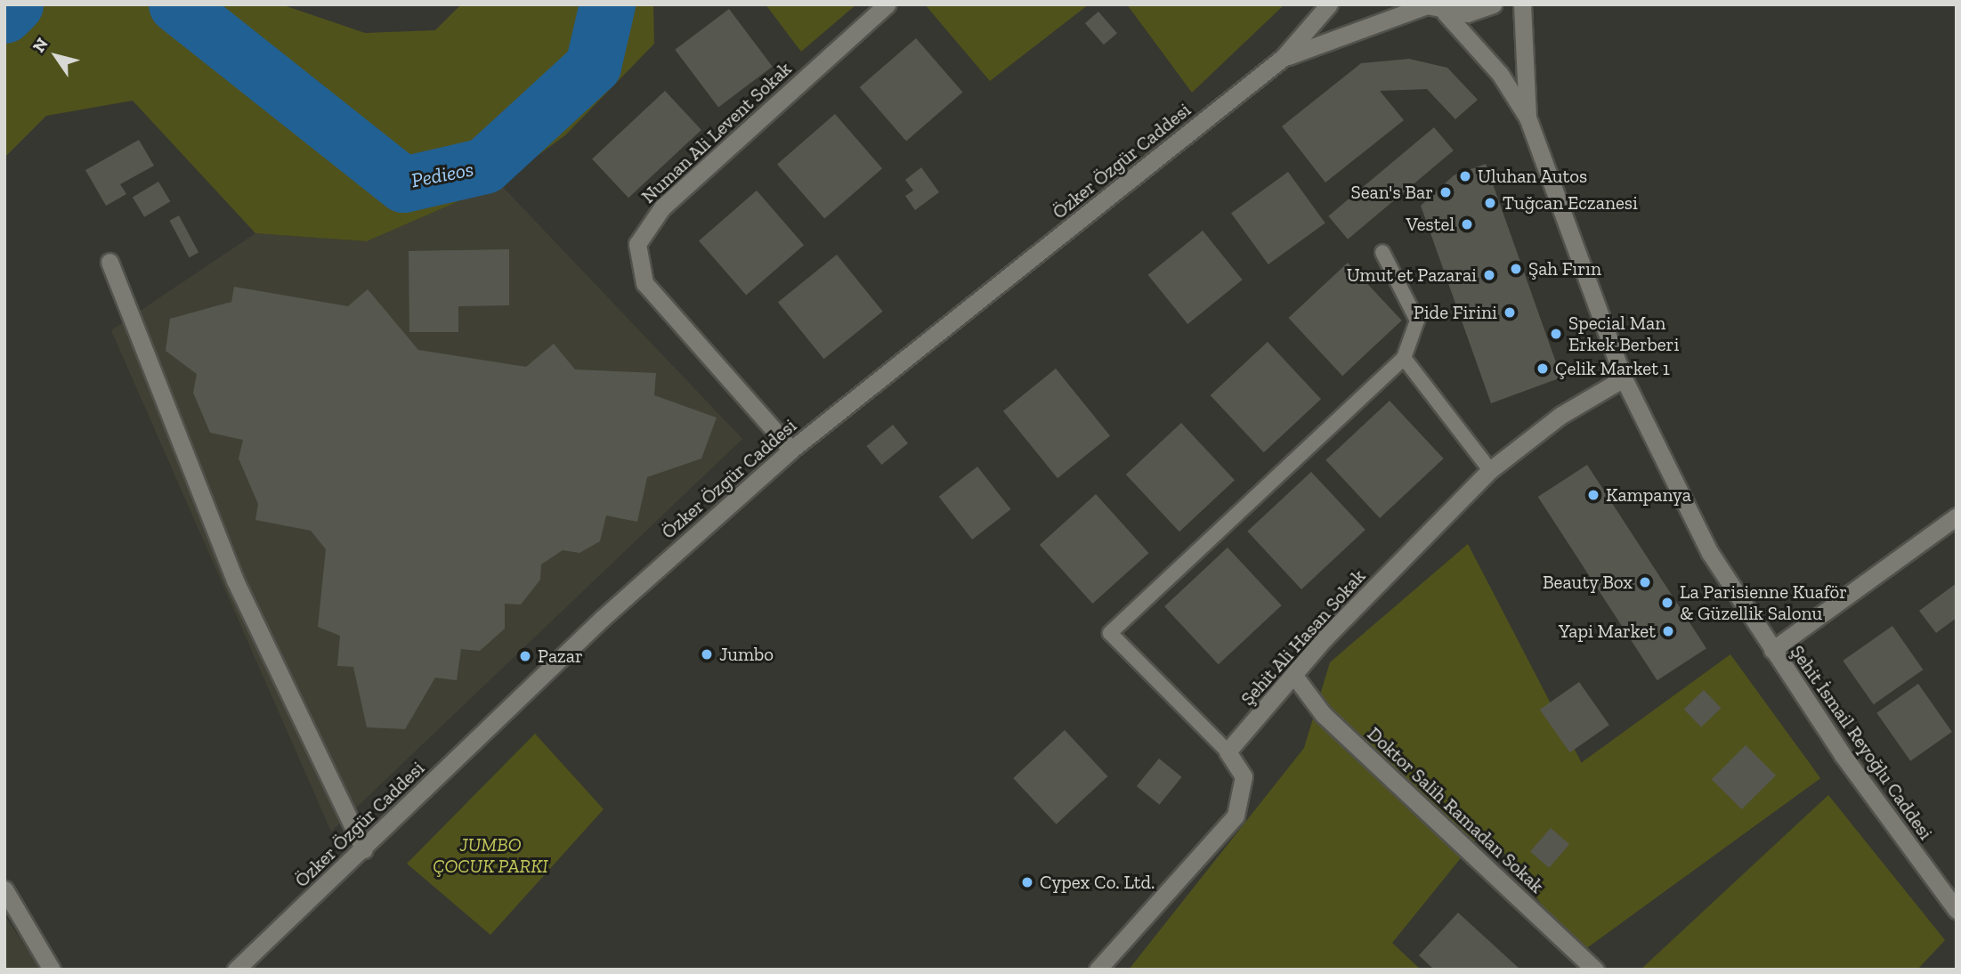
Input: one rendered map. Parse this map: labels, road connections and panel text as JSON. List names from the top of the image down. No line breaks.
{"streets":{"street":["Numan Ali Levent Sokak","Özker Özgür Caddesi","Şehit Ali Hasan Sokak","Şehit İsmail Reyoğlu Caddesi","Doktor Salih Ramadan Sokak"]},"crossings":[["Numan Ali Levent Sokak","Özker Özgür Caddesi"],["Şehit Ali Hasan Sokak","Şehit İsmail Reyoğlu Caddesi"],["Şehit Ali Hasan Sokak","Doktor Salih Ramadan Sokak"]],"water":["Pedieos"],"parks":["JUMBO ÇOCUK PARKI"],"places":["Uluhan Autos","Sean's Bar","Tuğcan Eczanesi","Vestel","Şah Fırın","Umut et Pazarai","Pide Firini","Special Man Erkek Berberi","Çelik Market 1","Kampanya","Beauty Box","La Parisienne Kuaför & Güzellik Salonu","Yapi Market","Jumbo","Pazar","Cypex Co. Ltd."],"north":"top left"}
